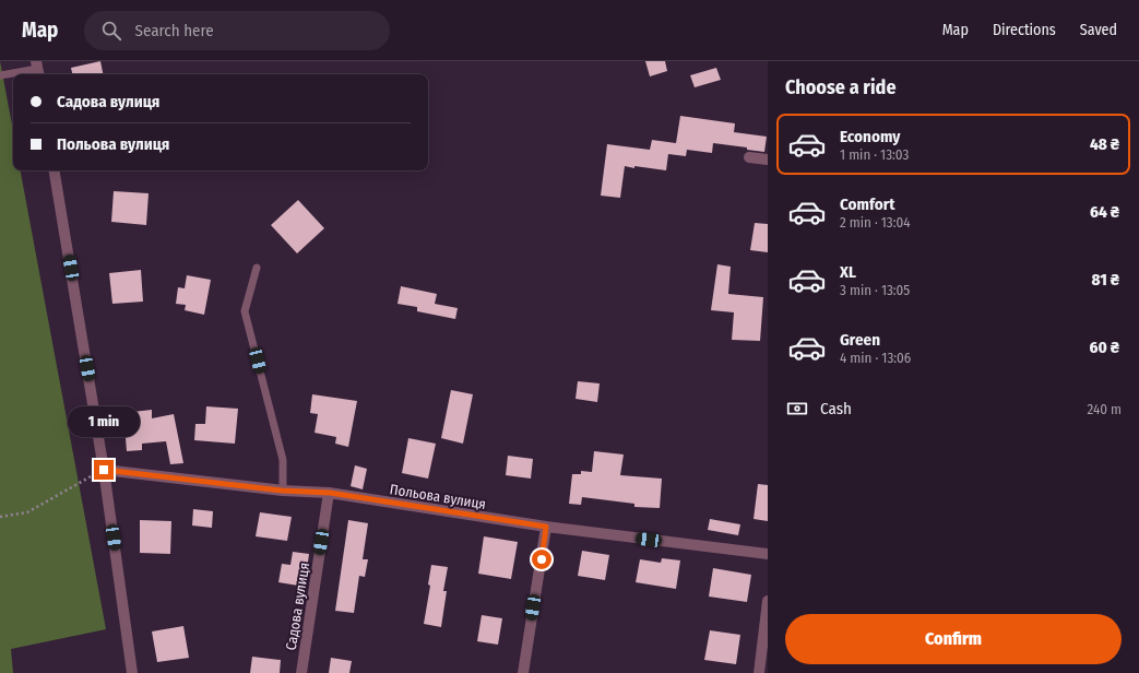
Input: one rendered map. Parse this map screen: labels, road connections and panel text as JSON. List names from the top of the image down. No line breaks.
{"streets":{"street":["Польова вулиця","Садова вулиця"]},"crossings":[["Польова вулиця","Садова вулиця"]],"page":{"header":"Map","search":"Search here","nav":["Map","Directions","Saved"],"heading":"Choose a ride","banner":["Садова вулиця","Польова вулиця"],"list":[{"name":"Economy","note":"1 min · 13:03","value":"48 ₴"},{"name":"Comfort","note":"2 min · 13:04","value":"64 ₴"},{"name":"XL","note":"3 min · 13:05","value":"81 ₴"},{"name":"Green","note":"4 min · 13:06","value":"60 ₴"}],"pay":["Cash","240 m"],"bubble":"1 min","buttons":"Confirm"}}
